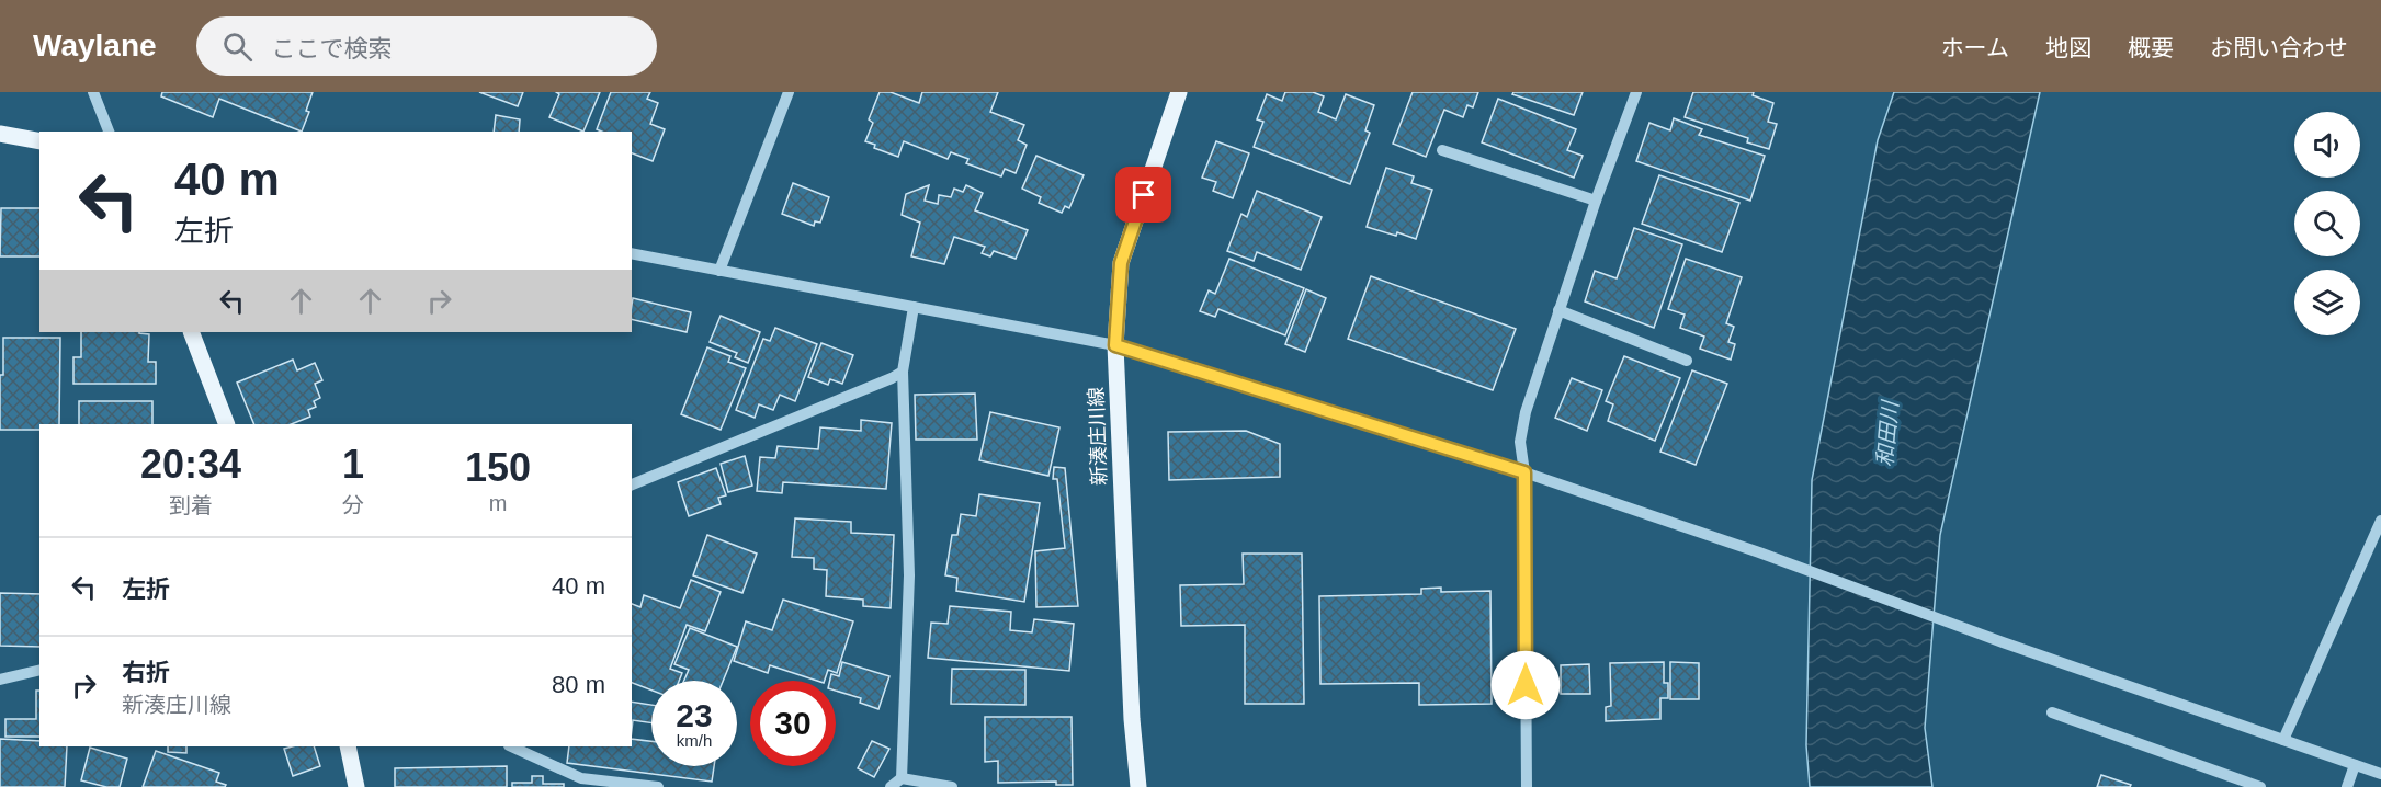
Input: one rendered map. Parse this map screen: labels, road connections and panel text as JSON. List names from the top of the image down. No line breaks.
{"streets":{"main road":["新湊庄川線"]},"water":["和田川"],"page":{"header":"Waylane","search":"ここで検索","nav":["ホーム","地図","概要","お問い合わせ"],"turn":["40 m","左折"],"eta":["20:34","到着","1","分","150","m"],"list":[{"name":"左折","value":"40 m"},{"name":"右折","note":"新湊庄川線","value":"80 m"}],"speed":"23 km/h","limit":"30"}}
